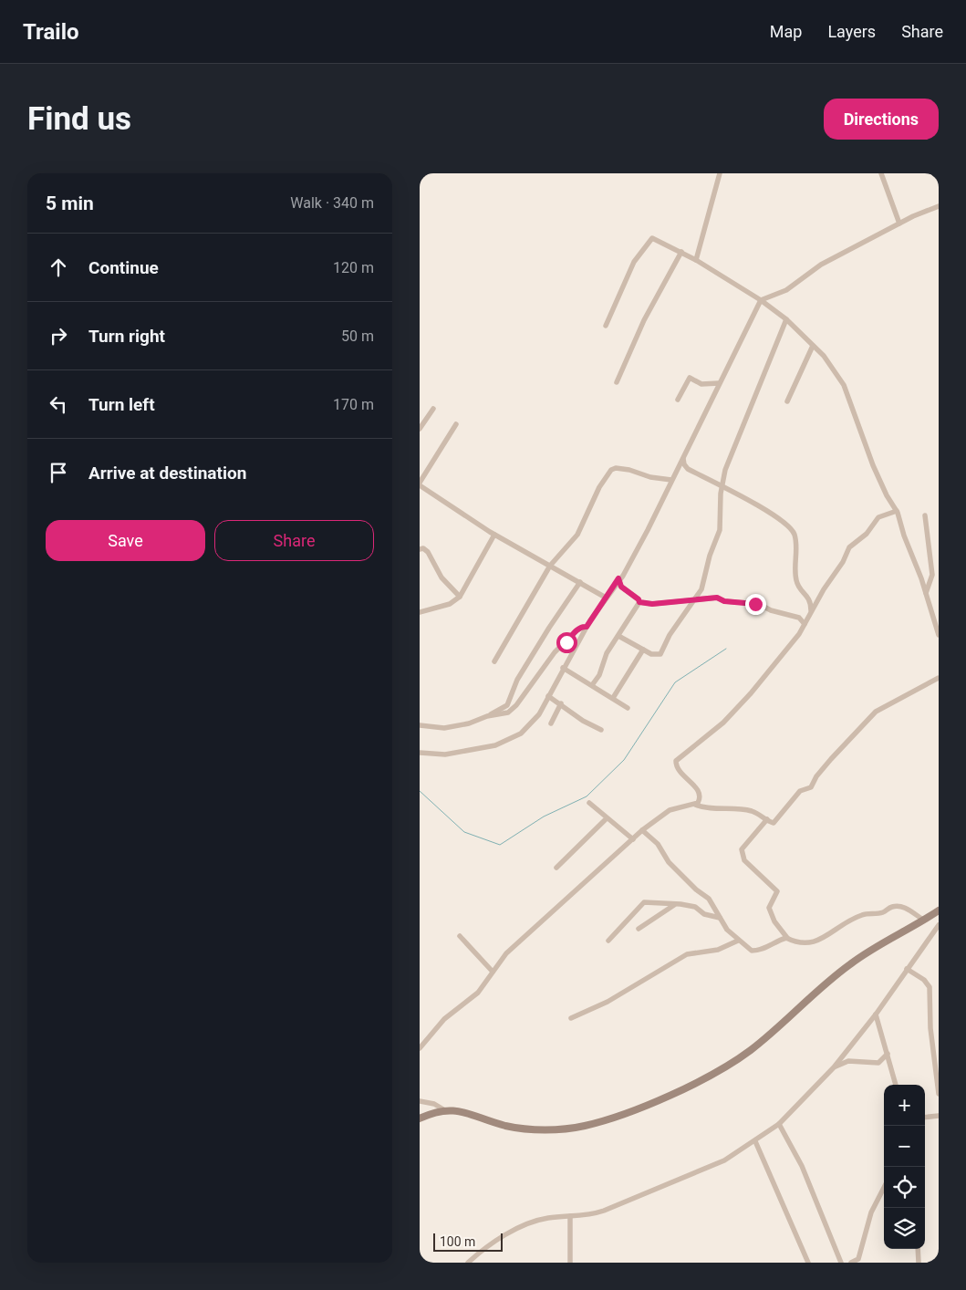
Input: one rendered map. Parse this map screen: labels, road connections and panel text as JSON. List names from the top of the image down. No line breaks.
{"scale_bar":"100 m","page":{"header":"Trailo","nav":["Map","Layers","Share"],"buttons":["Directions",["Save","Share"]],"title":"Find us","heading":["5 min","Walk · 340 m"],"list":[["Continue","120 m"],["Turn right","50 m"],["Turn left","170 m"],"Arrive at destination"],"map_buttons":["+","−"],"scale":"100 m"}}
